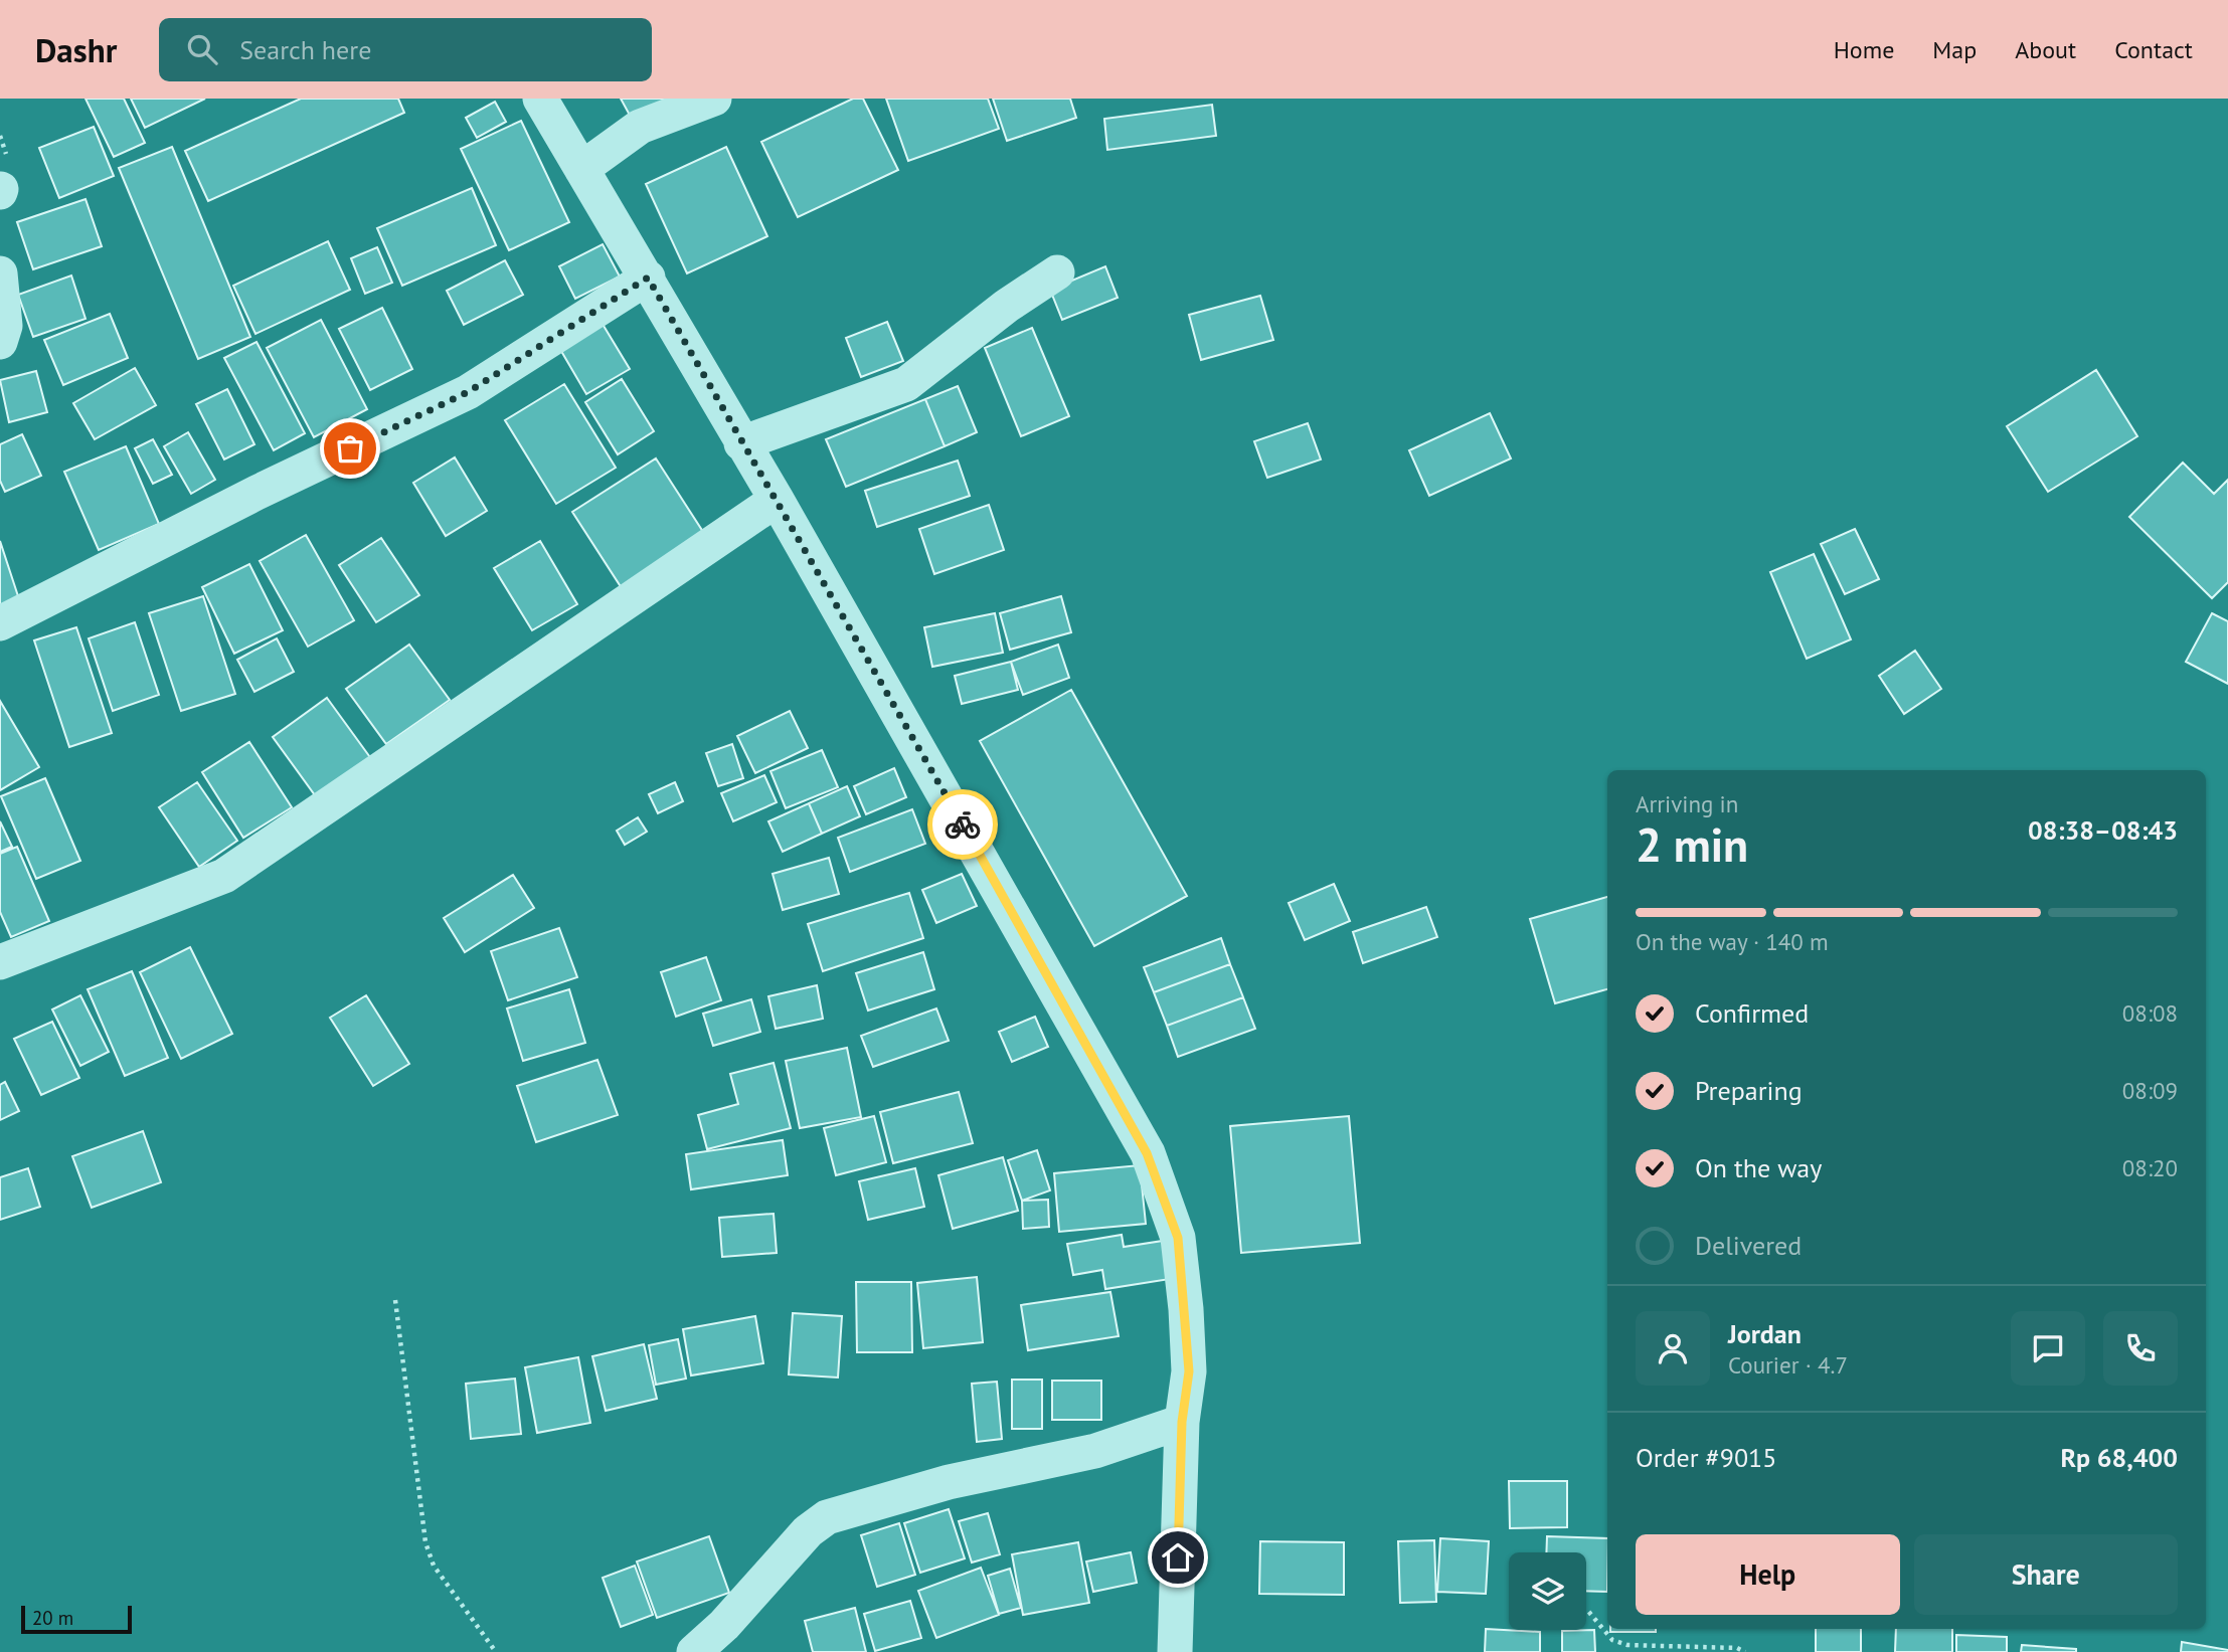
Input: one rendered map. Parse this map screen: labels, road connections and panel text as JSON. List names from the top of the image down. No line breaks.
{"scale_bar":"20 m","page":{"header":"Dashr","search":"Search here","nav":["Home","Map","About","Contact"],"heading":["2 min","Arriving in","08:38–08:43"],"panel":["Jordan","Courier · 4.7","Order #9015","Rp 68,400"],"bar":"On the way · 140 m","list":[["Confirmed","08:08"],["Preparing","08:09"],["On the way","08:20"],"Delivered"],"buttons":["Help","Share"],"scale":"20 m"}}
